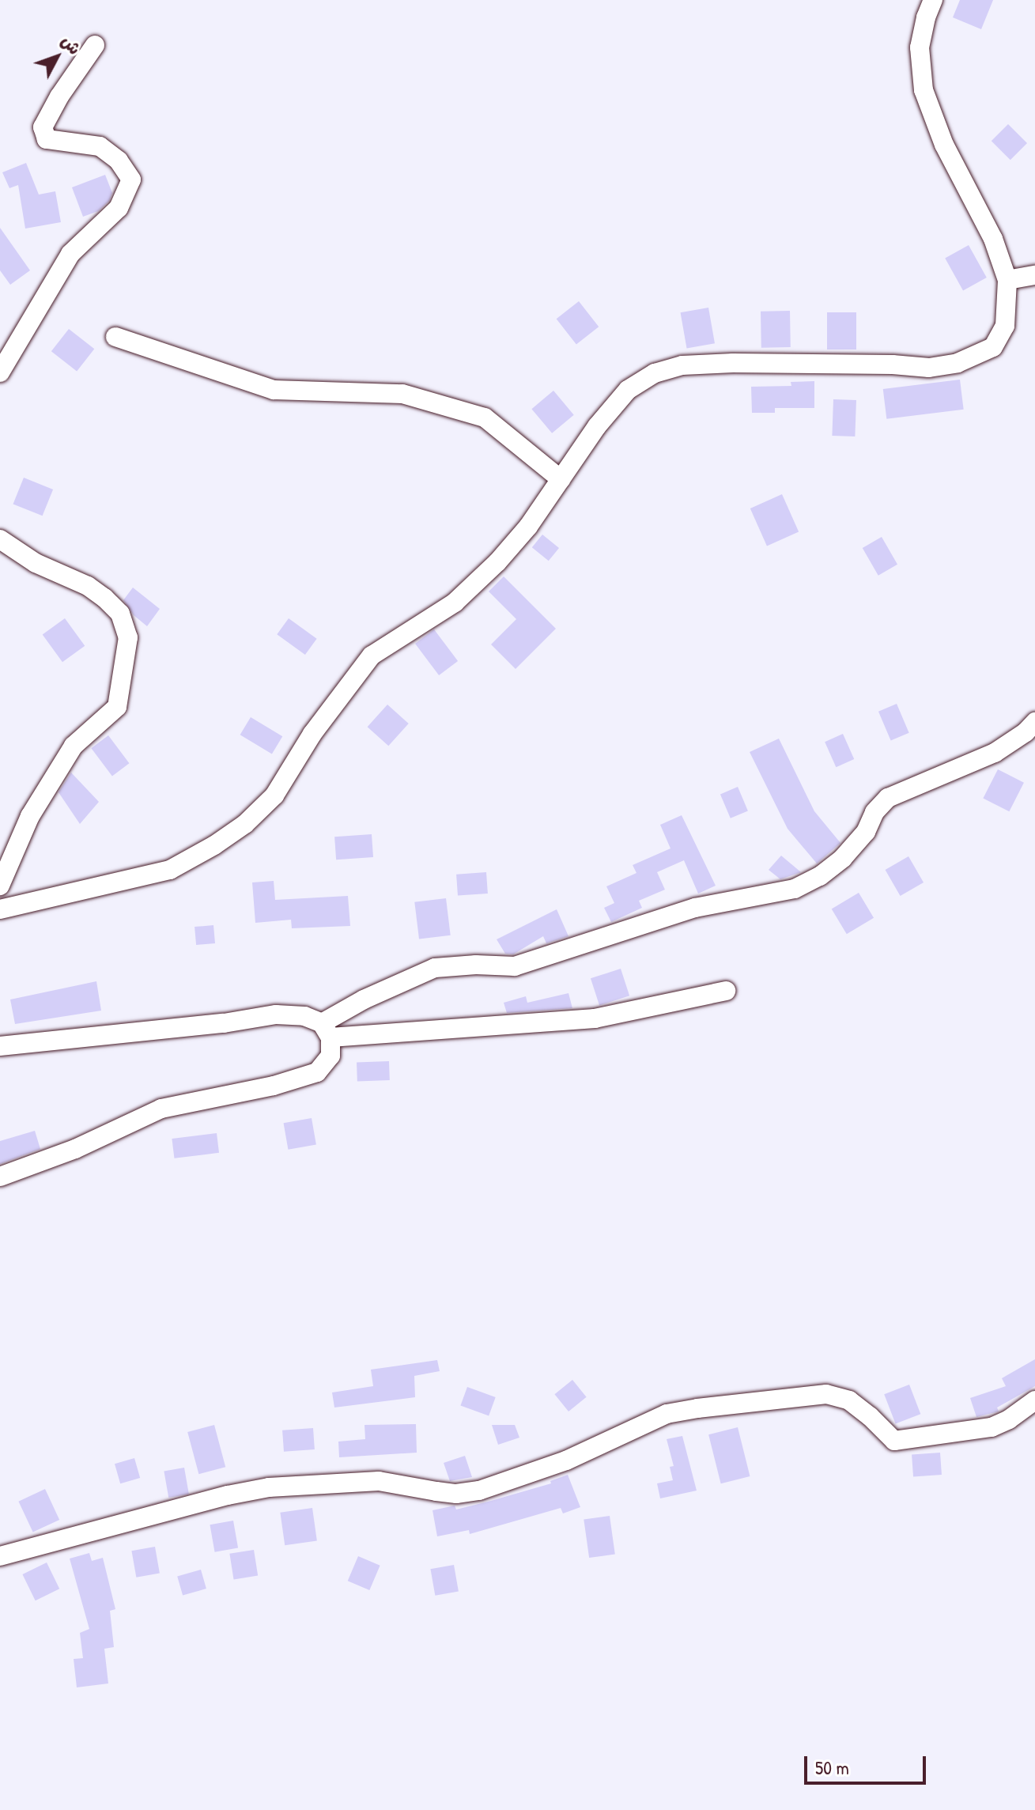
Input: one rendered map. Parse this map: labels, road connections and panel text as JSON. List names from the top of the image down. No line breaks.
{"scale_bar":"50 m","north":"top right"}
